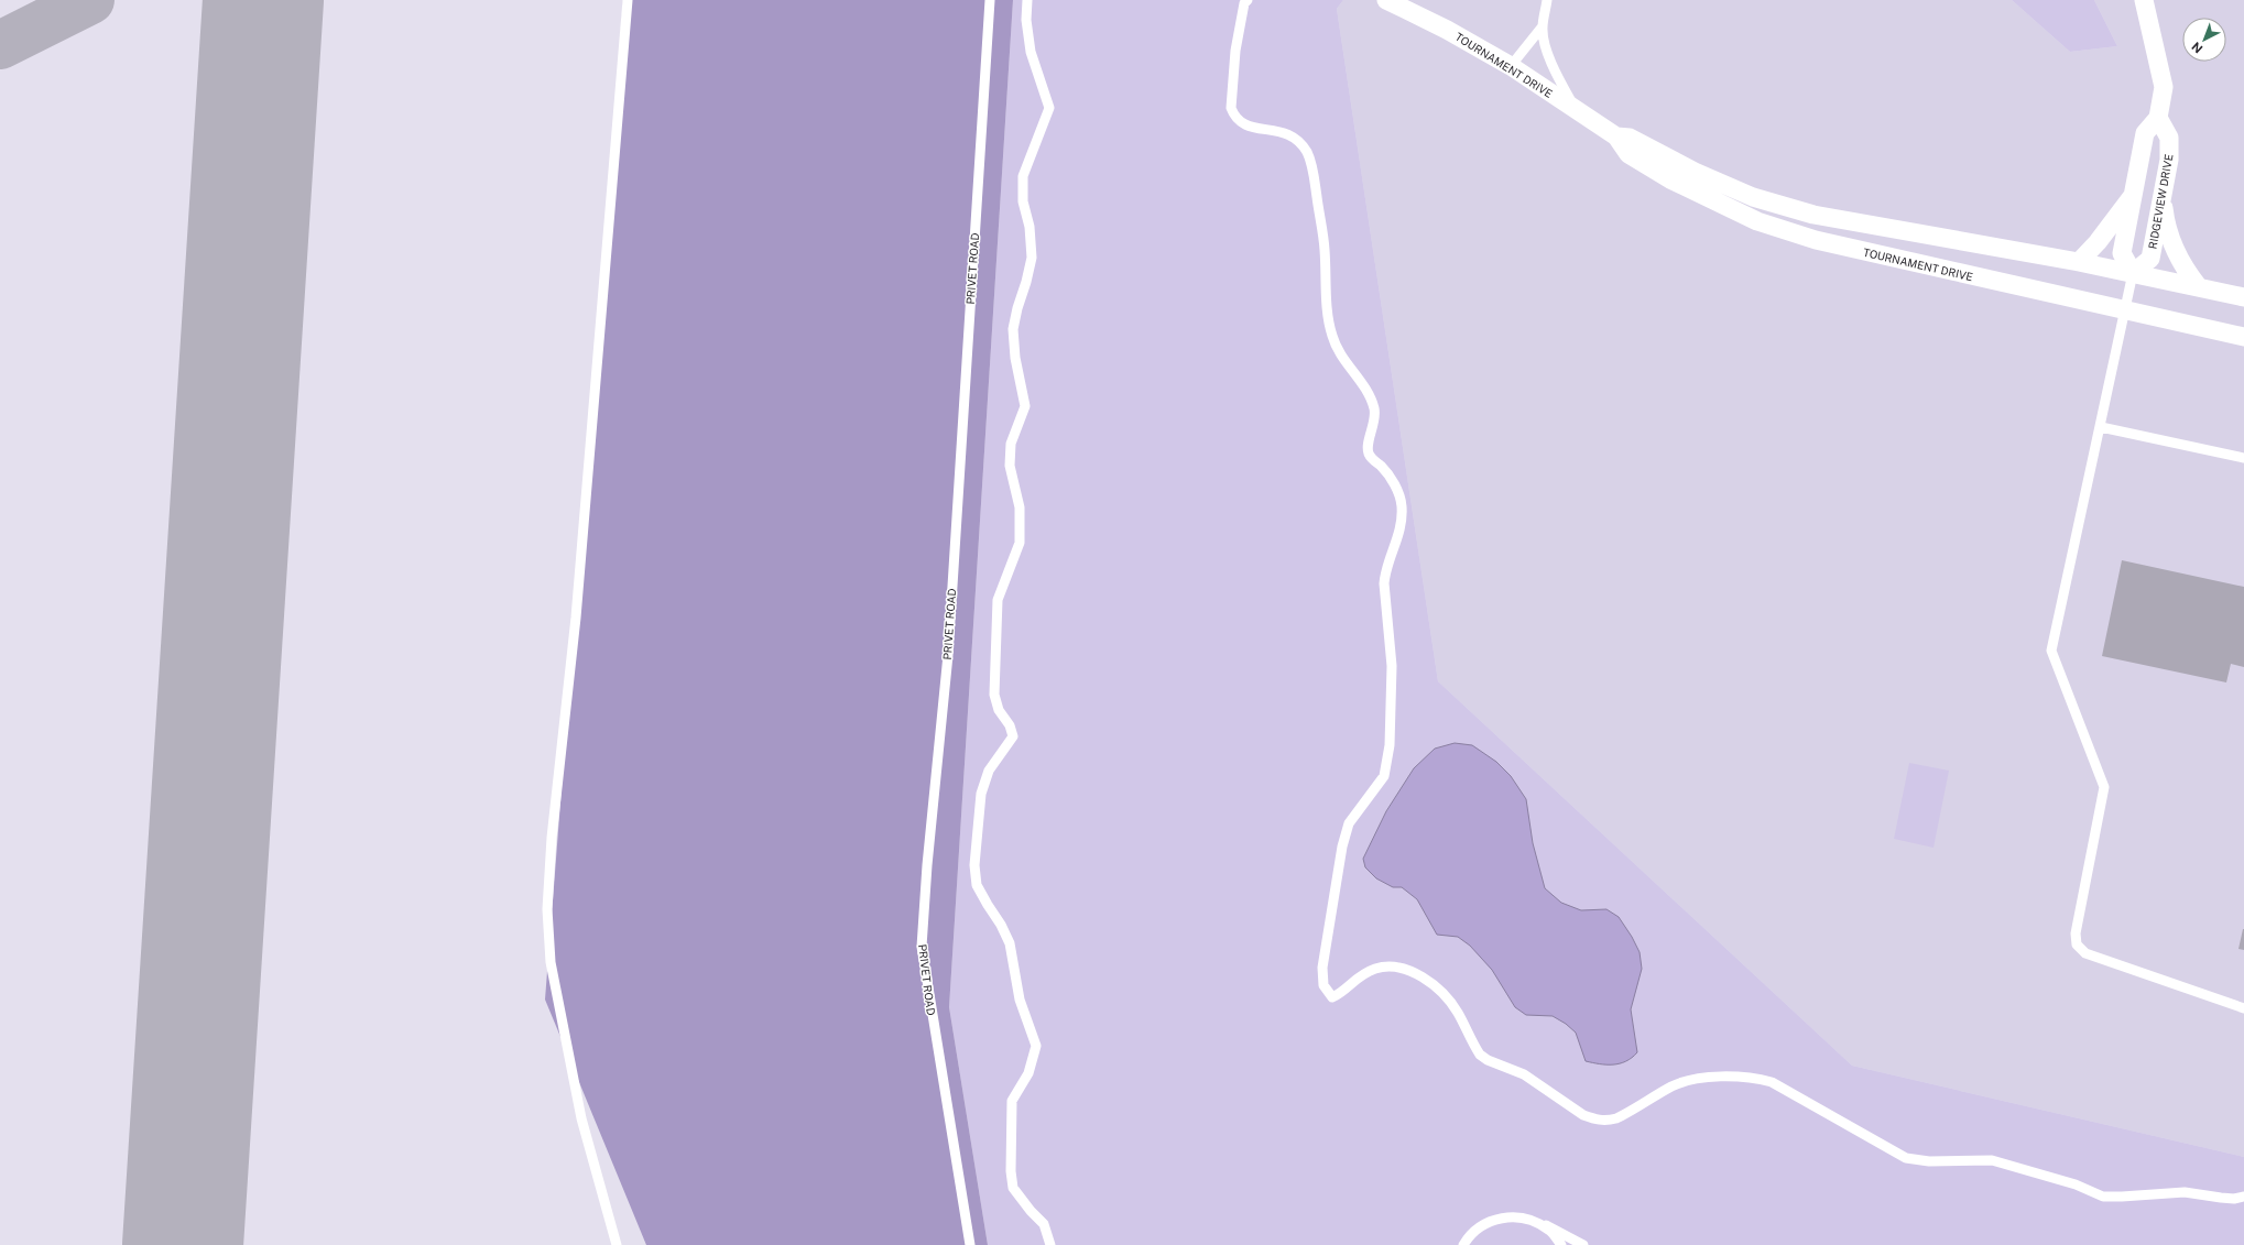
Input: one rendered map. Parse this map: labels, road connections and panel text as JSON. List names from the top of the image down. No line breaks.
{"streets":{"street":["TOURNAMENT DRIVE","RIDGEVIEW DRIVE"],"lane":["PRIVET ROAD"]},"crossings":[["TOURNAMENT DRIVE","RIDGEVIEW DRIVE"]],"north":"bottom left"}
